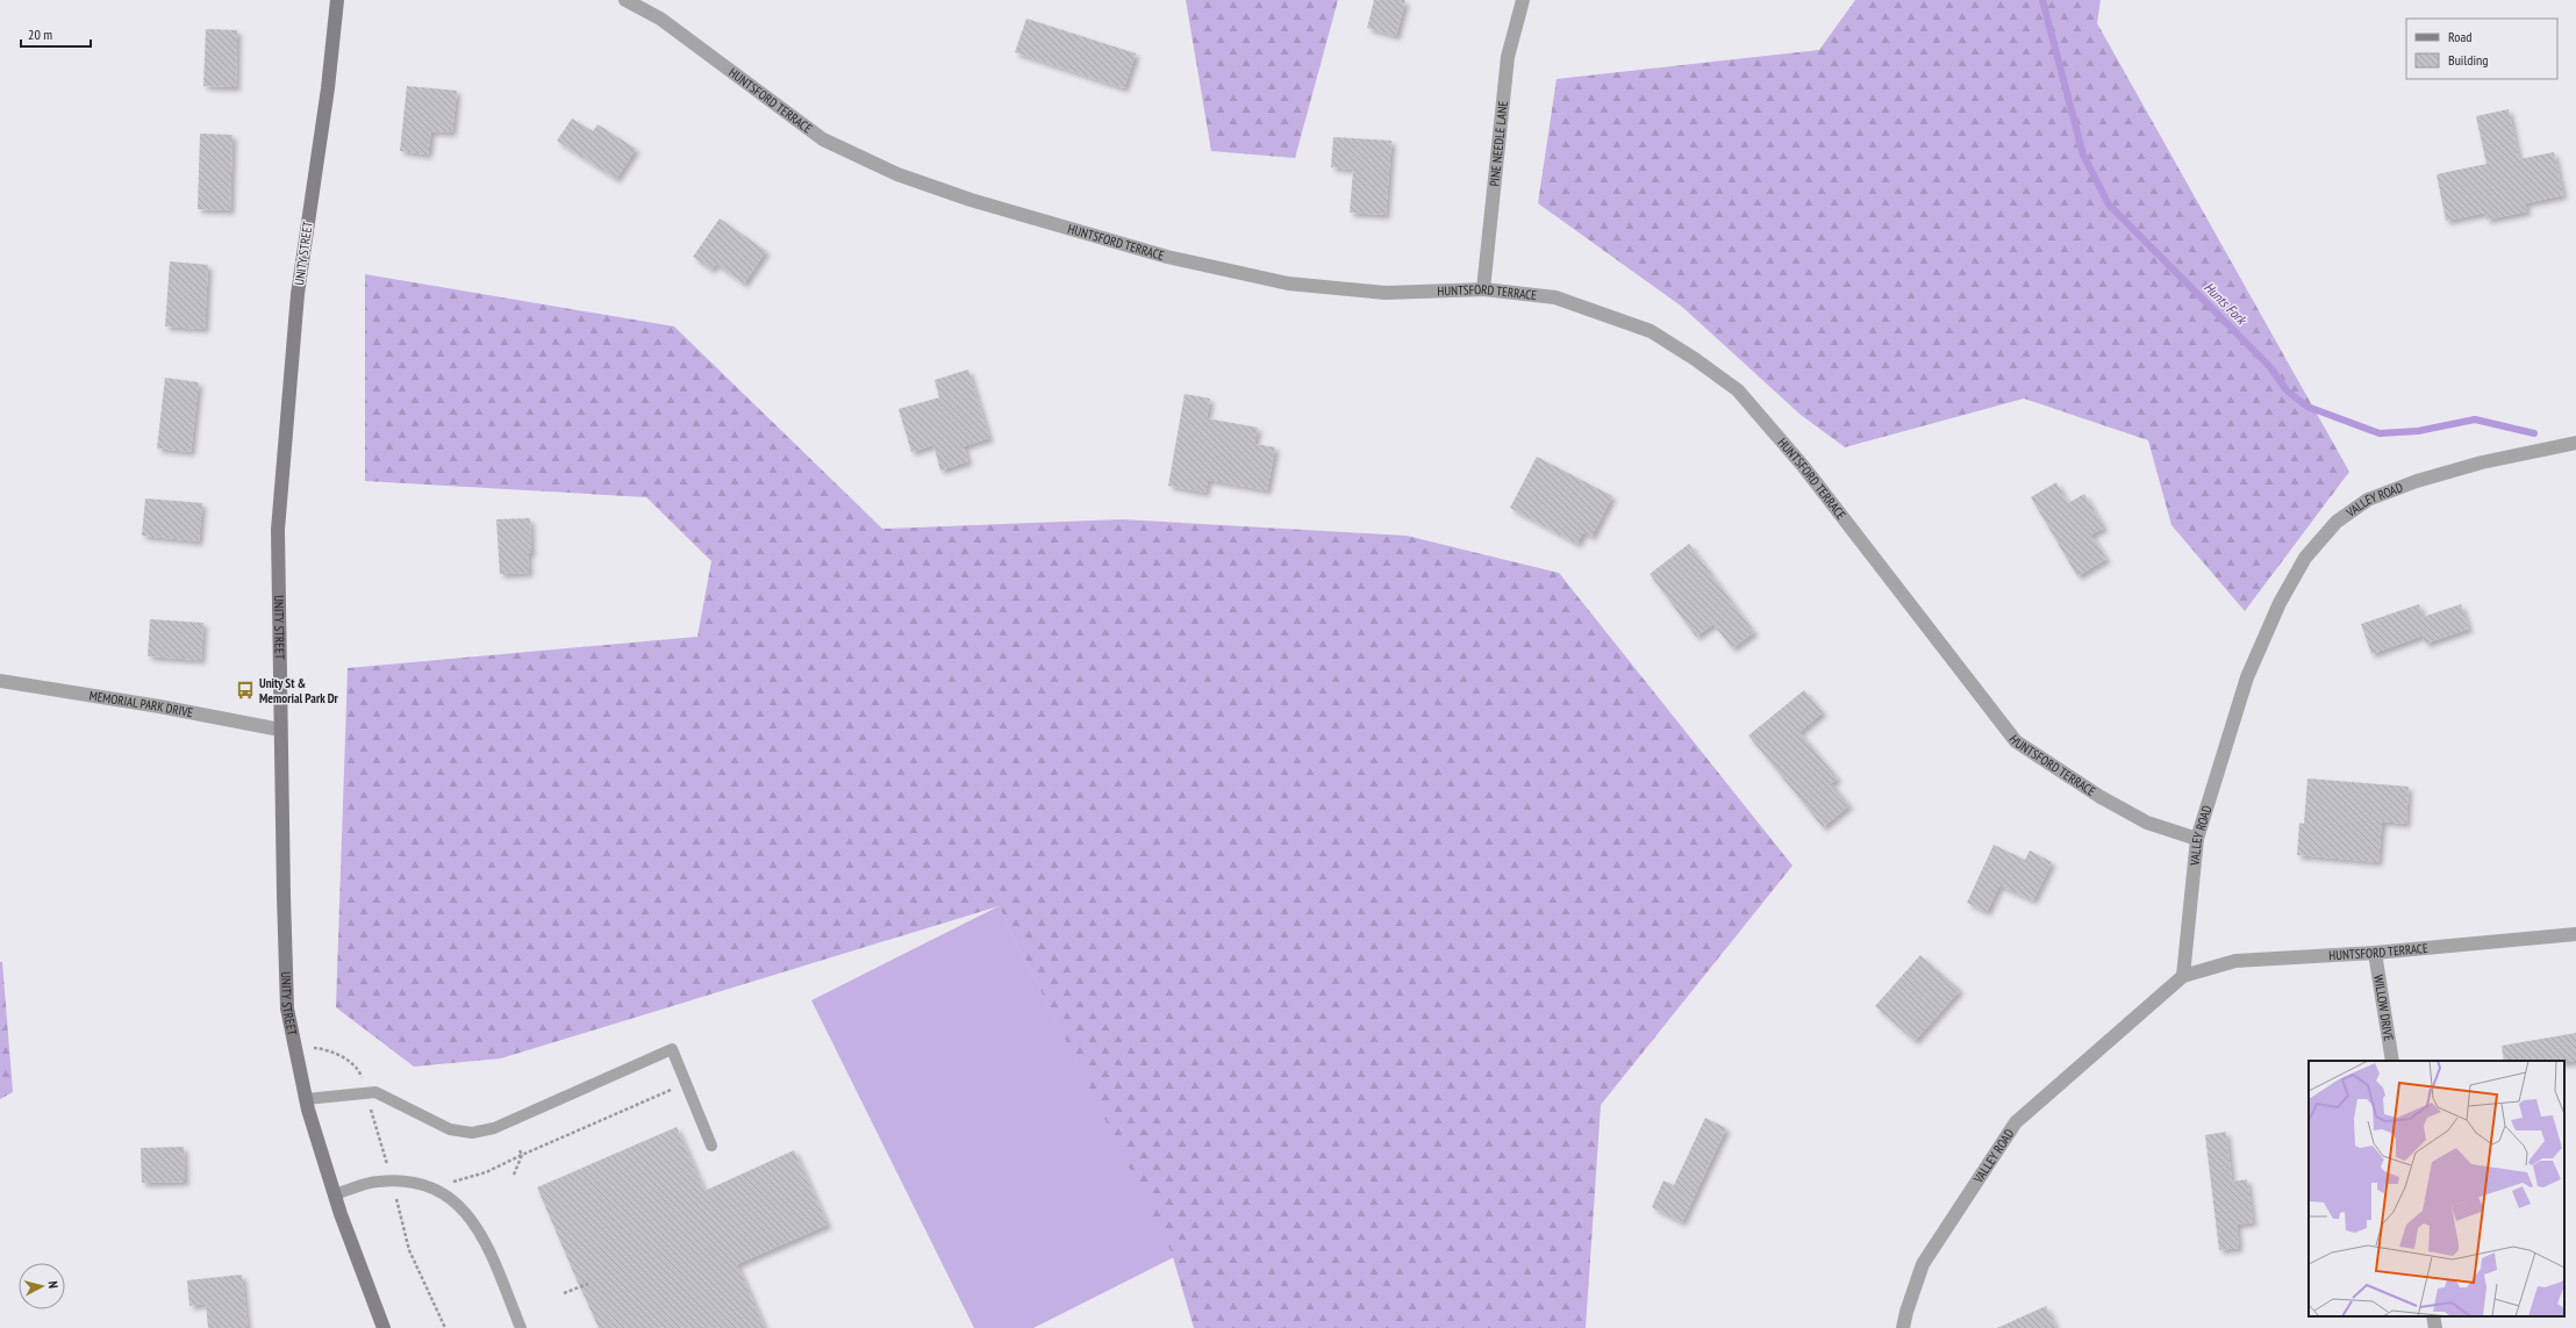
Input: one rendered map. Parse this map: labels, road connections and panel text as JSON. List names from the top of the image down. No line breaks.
{"streets":{"street":["HUNTSFORD TERRACE","PINE NEEDLE LANE","UNITY STREET","VALLEY ROAD","MEMORIAL PARK DRIVE","WILLOW DRIVE"]},"crossings":[["HUNTSFORD TERRACE","PINE NEEDLE LANE"],["HUNTSFORD TERRACE","VALLEY ROAD"],["HUNTSFORD TERRACE","WILLOW DRIVE"],["UNITY STREET","MEMORIAL PARK DRIVE"]],"water":["Hunts Fork"],"places":{"bus stop":["Unity St & Memorial Park Dr"]},"legend":["Road","Building"],"scale_bar":"20 m","north":"right"}
